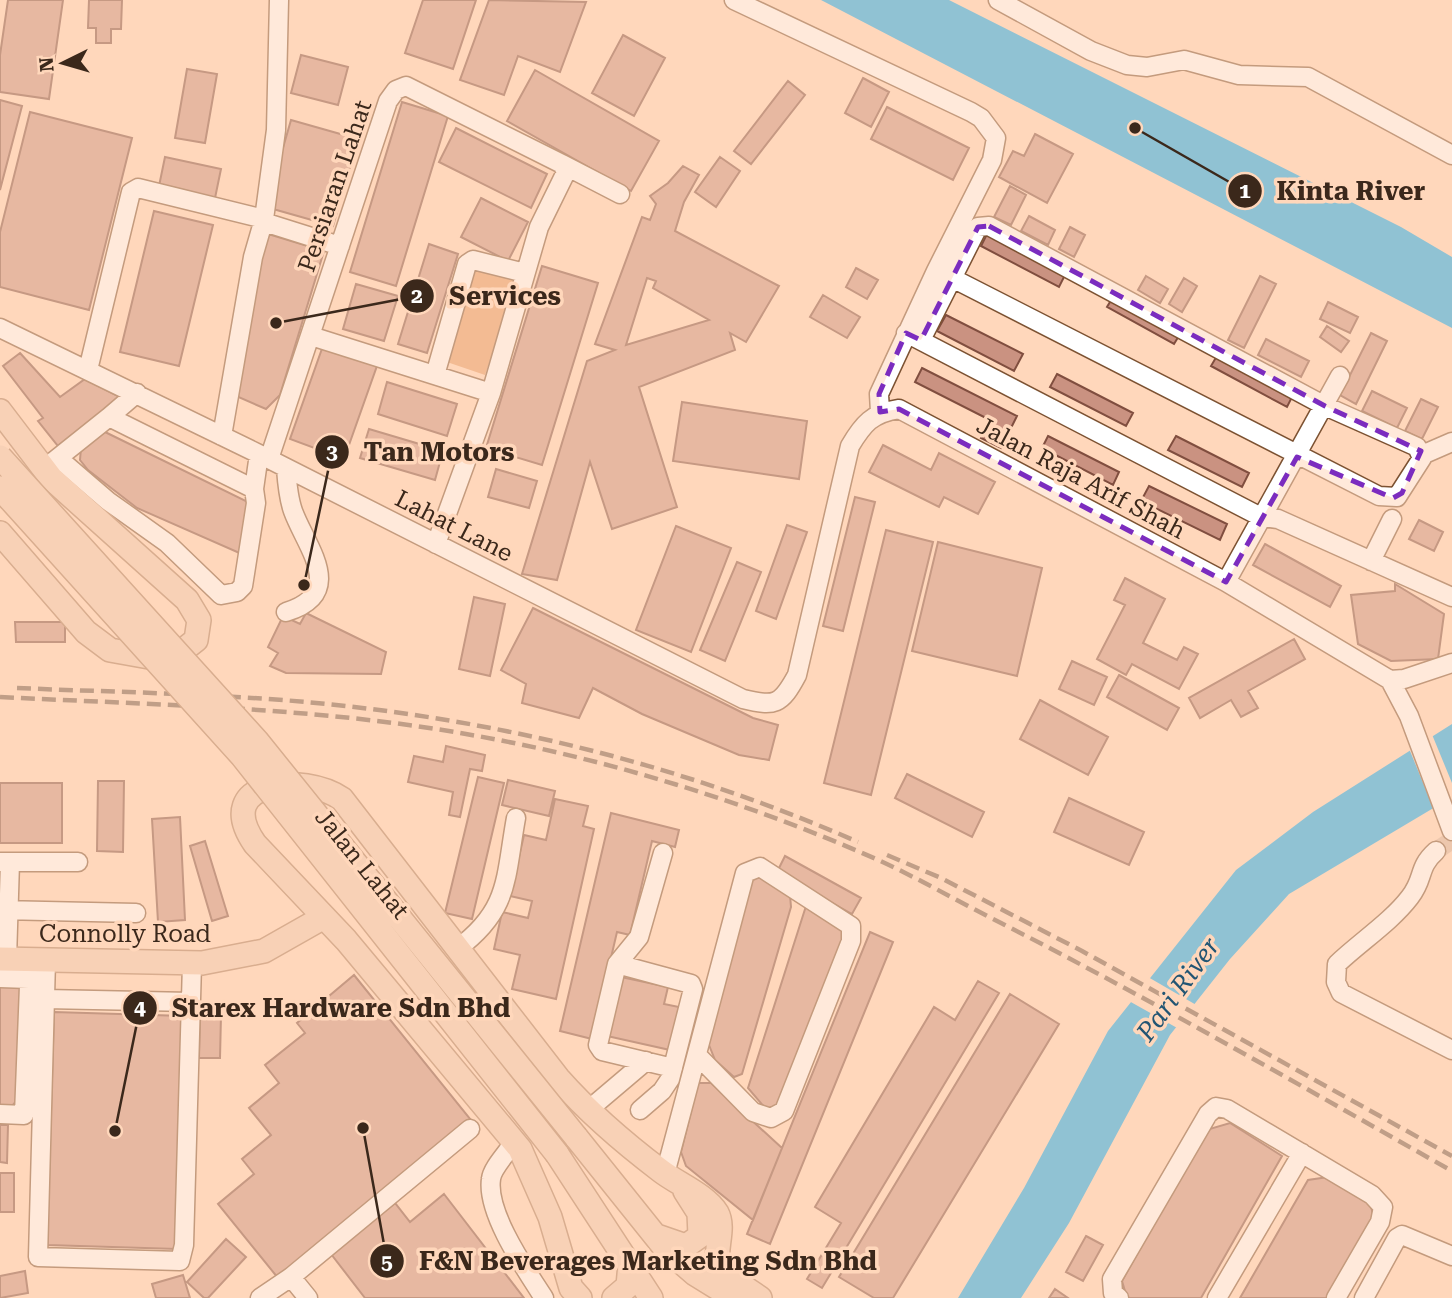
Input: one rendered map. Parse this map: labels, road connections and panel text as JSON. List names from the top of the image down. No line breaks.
{"streets":{"main road":["Jalan Lahat","Connolly Road"],"street":["Persiaran Lahat","Jalan Raja Arif Shah","Lahat Lane"]},"crossings":[["Persiaran Lahat","Lahat Lane"],["Jalan Raja Arif Shah","Lahat Lane"]],"water":["Pari River"],"places":["Kinta River","Services","Tan Motors","F&N Beverages Marketing Sdn Bhd","Starex Hardware Sdn Bhd"],"north":"left"}
